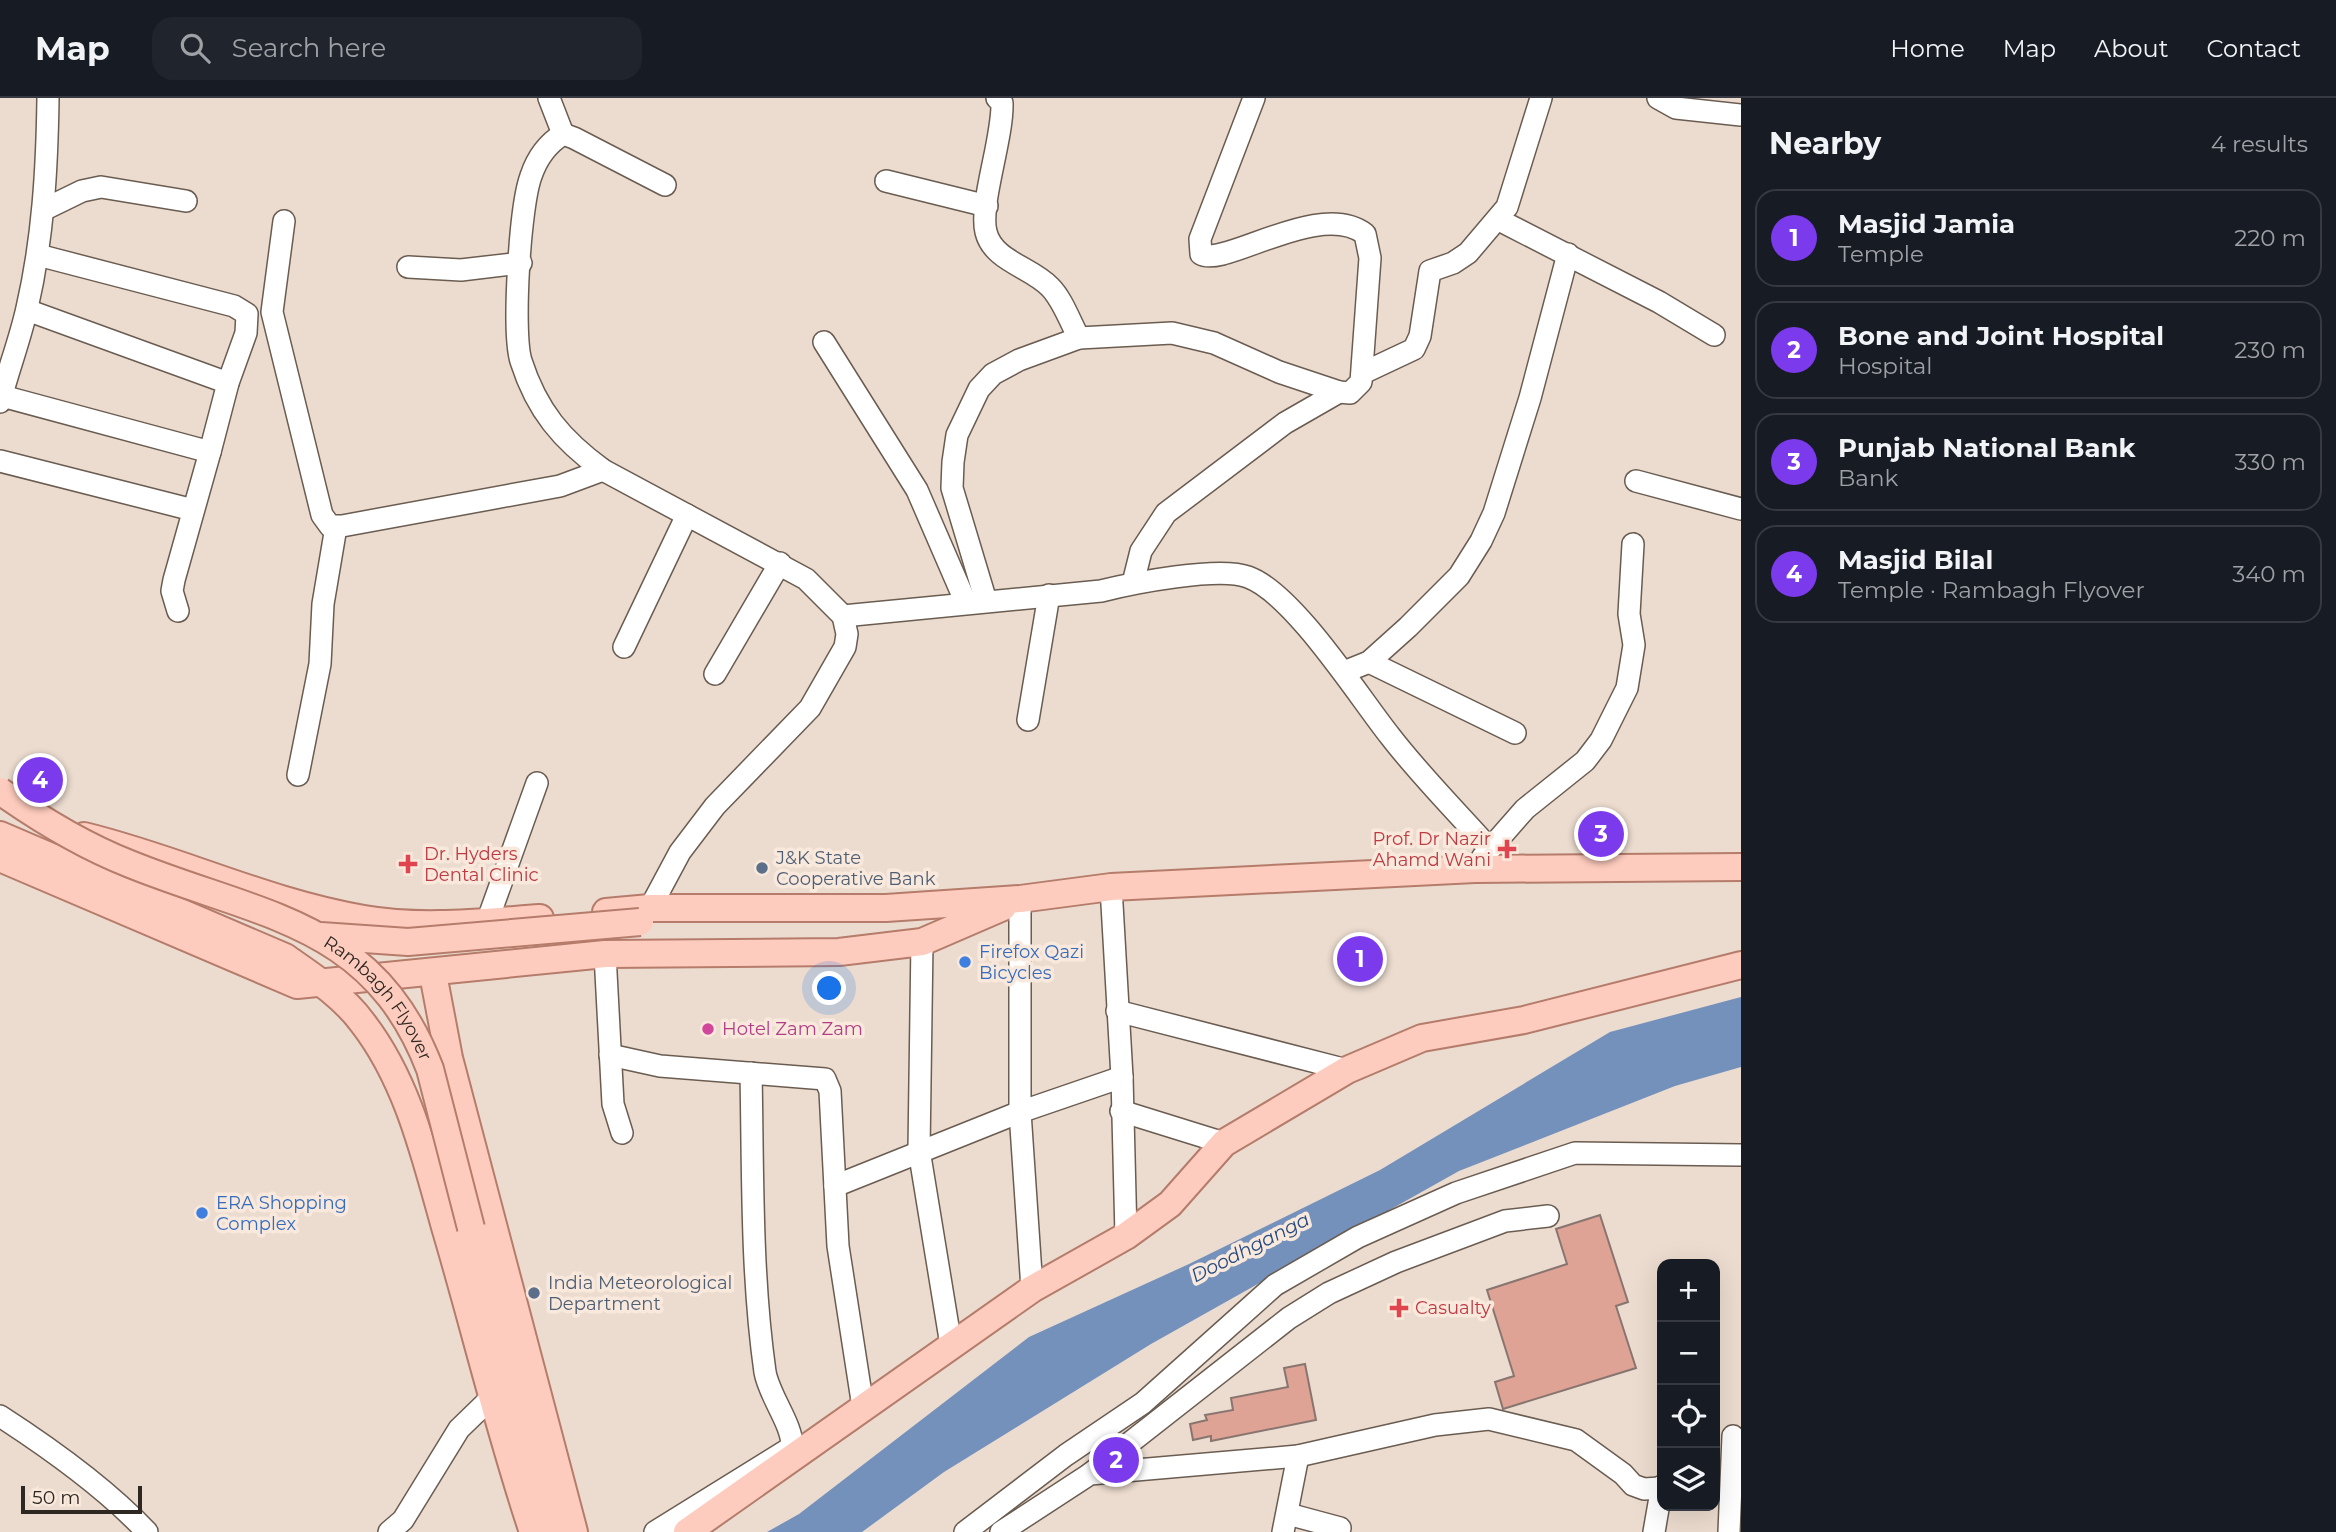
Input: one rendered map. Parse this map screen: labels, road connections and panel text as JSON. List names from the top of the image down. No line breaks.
{"streets":{"main road":["Rambagh Flyover"]},"water":["Doodhganga"],"places":{"health":["Prof. Dr Nazir Ahamd Wani","Dr. Hyders Dental Clinic","Casualty"],"other":["J&K State Cooperative Bank","Firefox Qazi Bicycles","Hotel Zam Zam","ERA Shopping Complex","India Meteorological Department"]},"scale_bar":"50 m","page":{"header":"Map","search":"Search here","nav":["Home","Map","About","Contact"],"heading":["Nearby","4 results"],"list":[{"mark":"1","name":"Masjid Jamia","note":"Temple","value":"220 m"},{"mark":"2","name":"Bone and Joint Hospital","note":"Hospital","value":"230 m"},{"mark":"3","name":"Punjab National Bank","note":"Bank","value":"330 m"},{"mark":"4","name":"Masjid Bilal","note":"Temple · Rambagh Flyover","value":"340 m"}],"pins":["4","3","1","2"],"map_buttons":["+","−"],"scale":"50 m"}}
